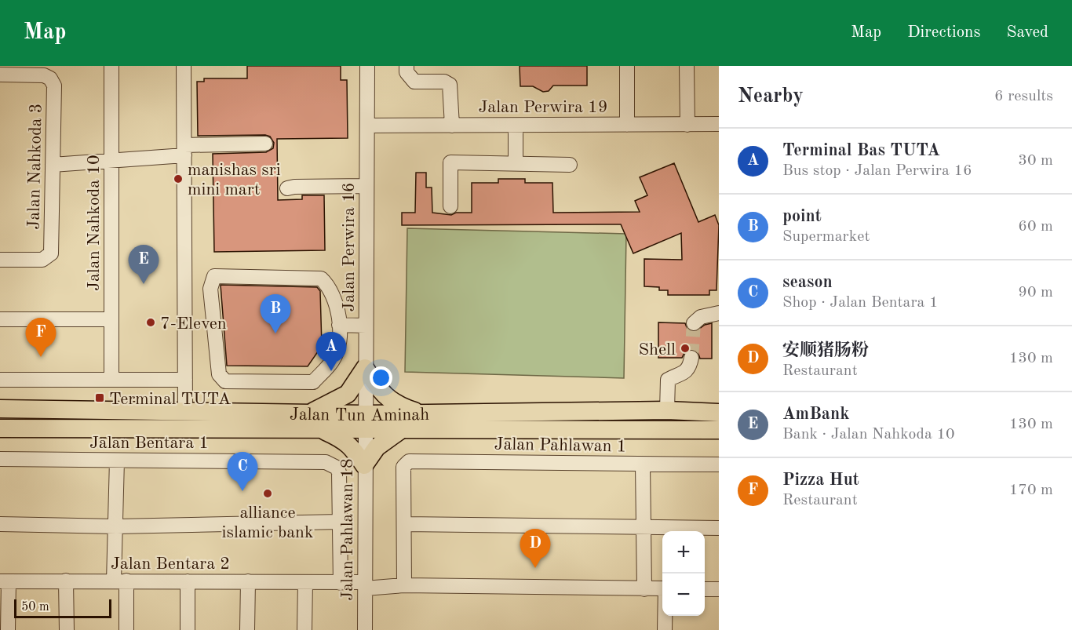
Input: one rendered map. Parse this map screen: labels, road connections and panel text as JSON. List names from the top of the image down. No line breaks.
{"streets":{"main road":["Jalan Tun Aminah"],"street":["Jalan Perwira 19","Jalan Nahkoda 3","Jalan Nahkoda 10","Jalan Perwira 16","Jalan Bentara 1","Jalan Pahlawan 1","Jalan Pahlawan 18","Jalan Bentara 2"]},"crossings":[["Jalan Perwira 19","Jalan Perwira 16"],["Jalan Perwira 16","Jalan Tun Aminah"],["Jalan Perwira 16","Jalan Pahlawan 18"],["Jalan Tun Aminah","Jalan Pahlawan 18"],["Jalan Pahlawan 18","Jalan Bentara 2"]],"places":{"other":["manishas sri mini mart","7-Eleven","Shell","alliance islamic bank"],"transit":["Terminal TUTA"]},"scale_bar":"50 m","page":{"header":"Map","nav":["Map","Directions","Saved"],"heading":["Nearby","6 results"],"list":[{"mark":"A","name":"Terminal Bas TUTA","note":"Bus stop · Jalan Perwira 16","value":"30 m"},{"mark":"B","name":"point","note":"Supermarket","value":"60 m"},{"mark":"C","name":"season","note":"Shop · Jalan Bentara 1","value":"90 m"},{"mark":"D","name":"安顺猪肠粉","note":"Restaurant","value":"130 m"},{"mark":"E","name":"AmBank","note":"Bank · Jalan Nahkoda 10","value":"130 m"},{"mark":"F","name":"Pizza Hut","note":"Restaurant","value":"170 m"}],"pins":["E","B","F","A","C","D"],"map_buttons":["+","−"],"scale":"50 m"}}
